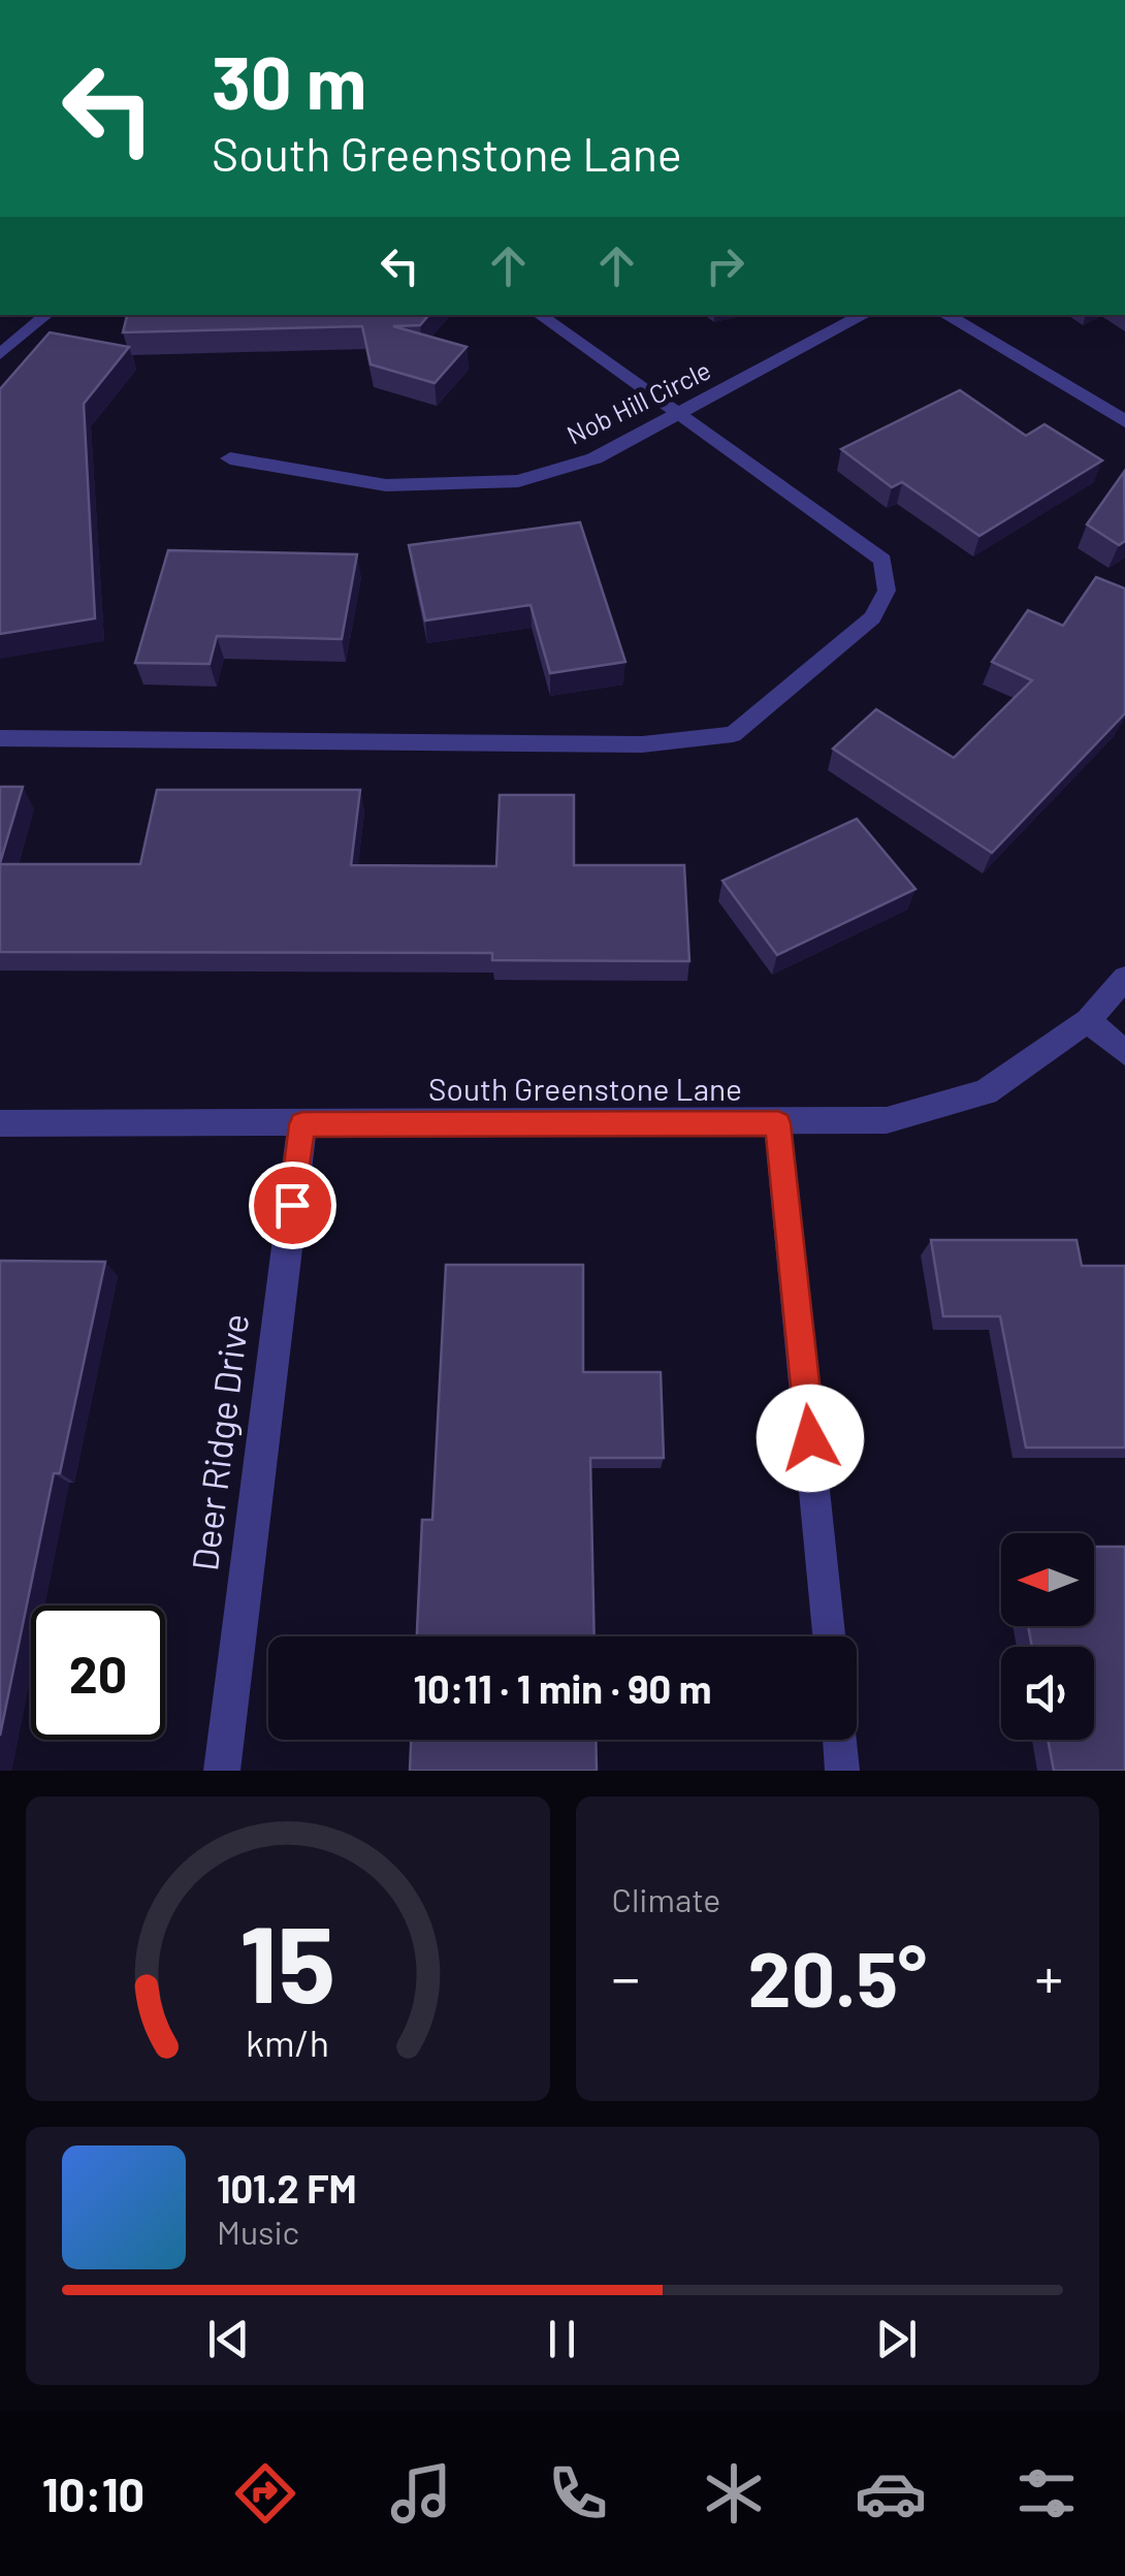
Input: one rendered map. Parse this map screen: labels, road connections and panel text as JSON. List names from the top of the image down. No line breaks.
{"streets":{"street":["Nob Hill Circle","South Greenstone Lane","Deer Ridge Drive"]},"crossings":[["South Greenstone Lane","Deer Ridge Drive"]],"north":"left","page":{"turn":["30 m","South Greenstone Lane"],"limit":"20","trip":"10:11 · 1 min · 90 m","tile":"Climate","heat":["−","20.5°","+"],"song":["101.2 FM","Music"],"tabs":"10:10","gauge":["15","km/h"]}}
